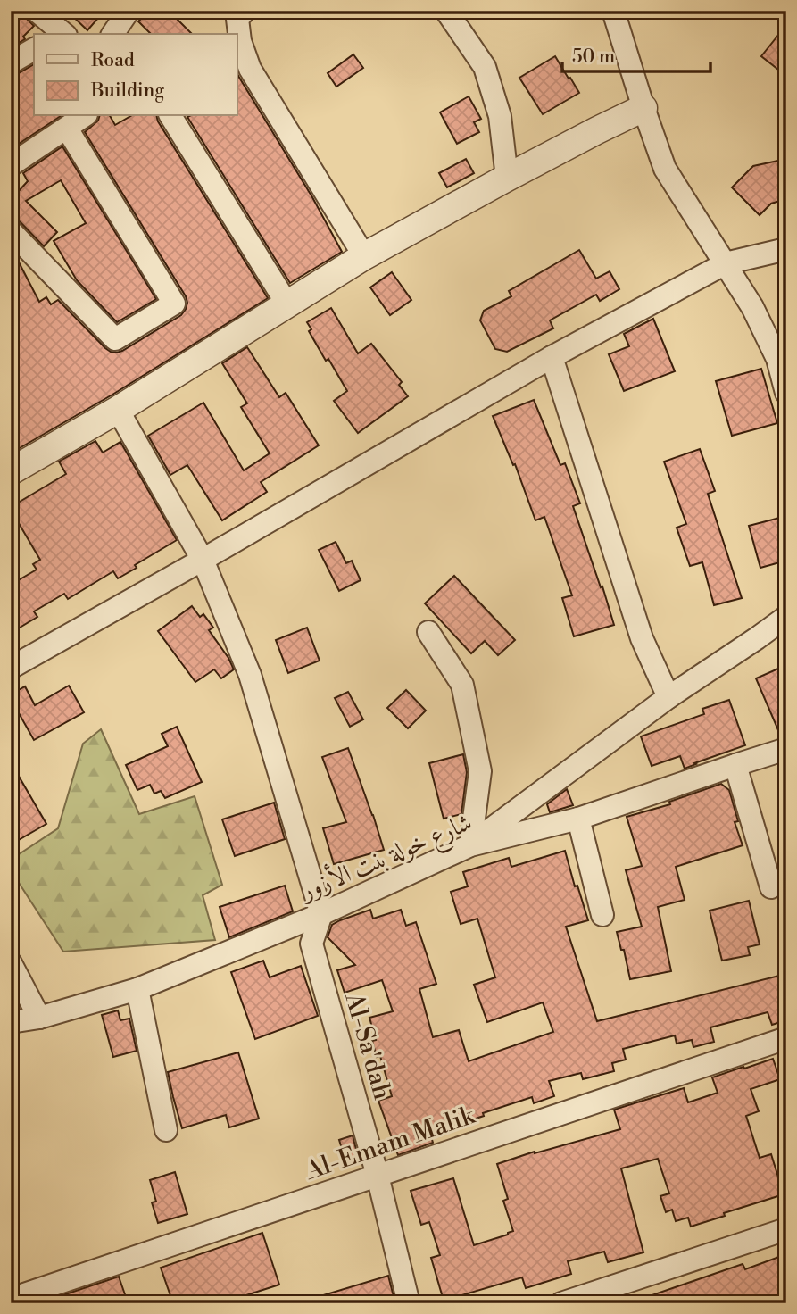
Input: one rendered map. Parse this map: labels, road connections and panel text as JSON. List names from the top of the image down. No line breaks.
{"streets":{"street":["شارع خولة بنت الأزور","Al-Sa'dah","Al-Emam Malik"]},"crossings":[["شارع خولة بنت الأزور","Al-Sa'dah"],["Al-Sa'dah","Al-Emam Malik"]],"legend":["Road","Building"],"scale_bar":"50 m"}
